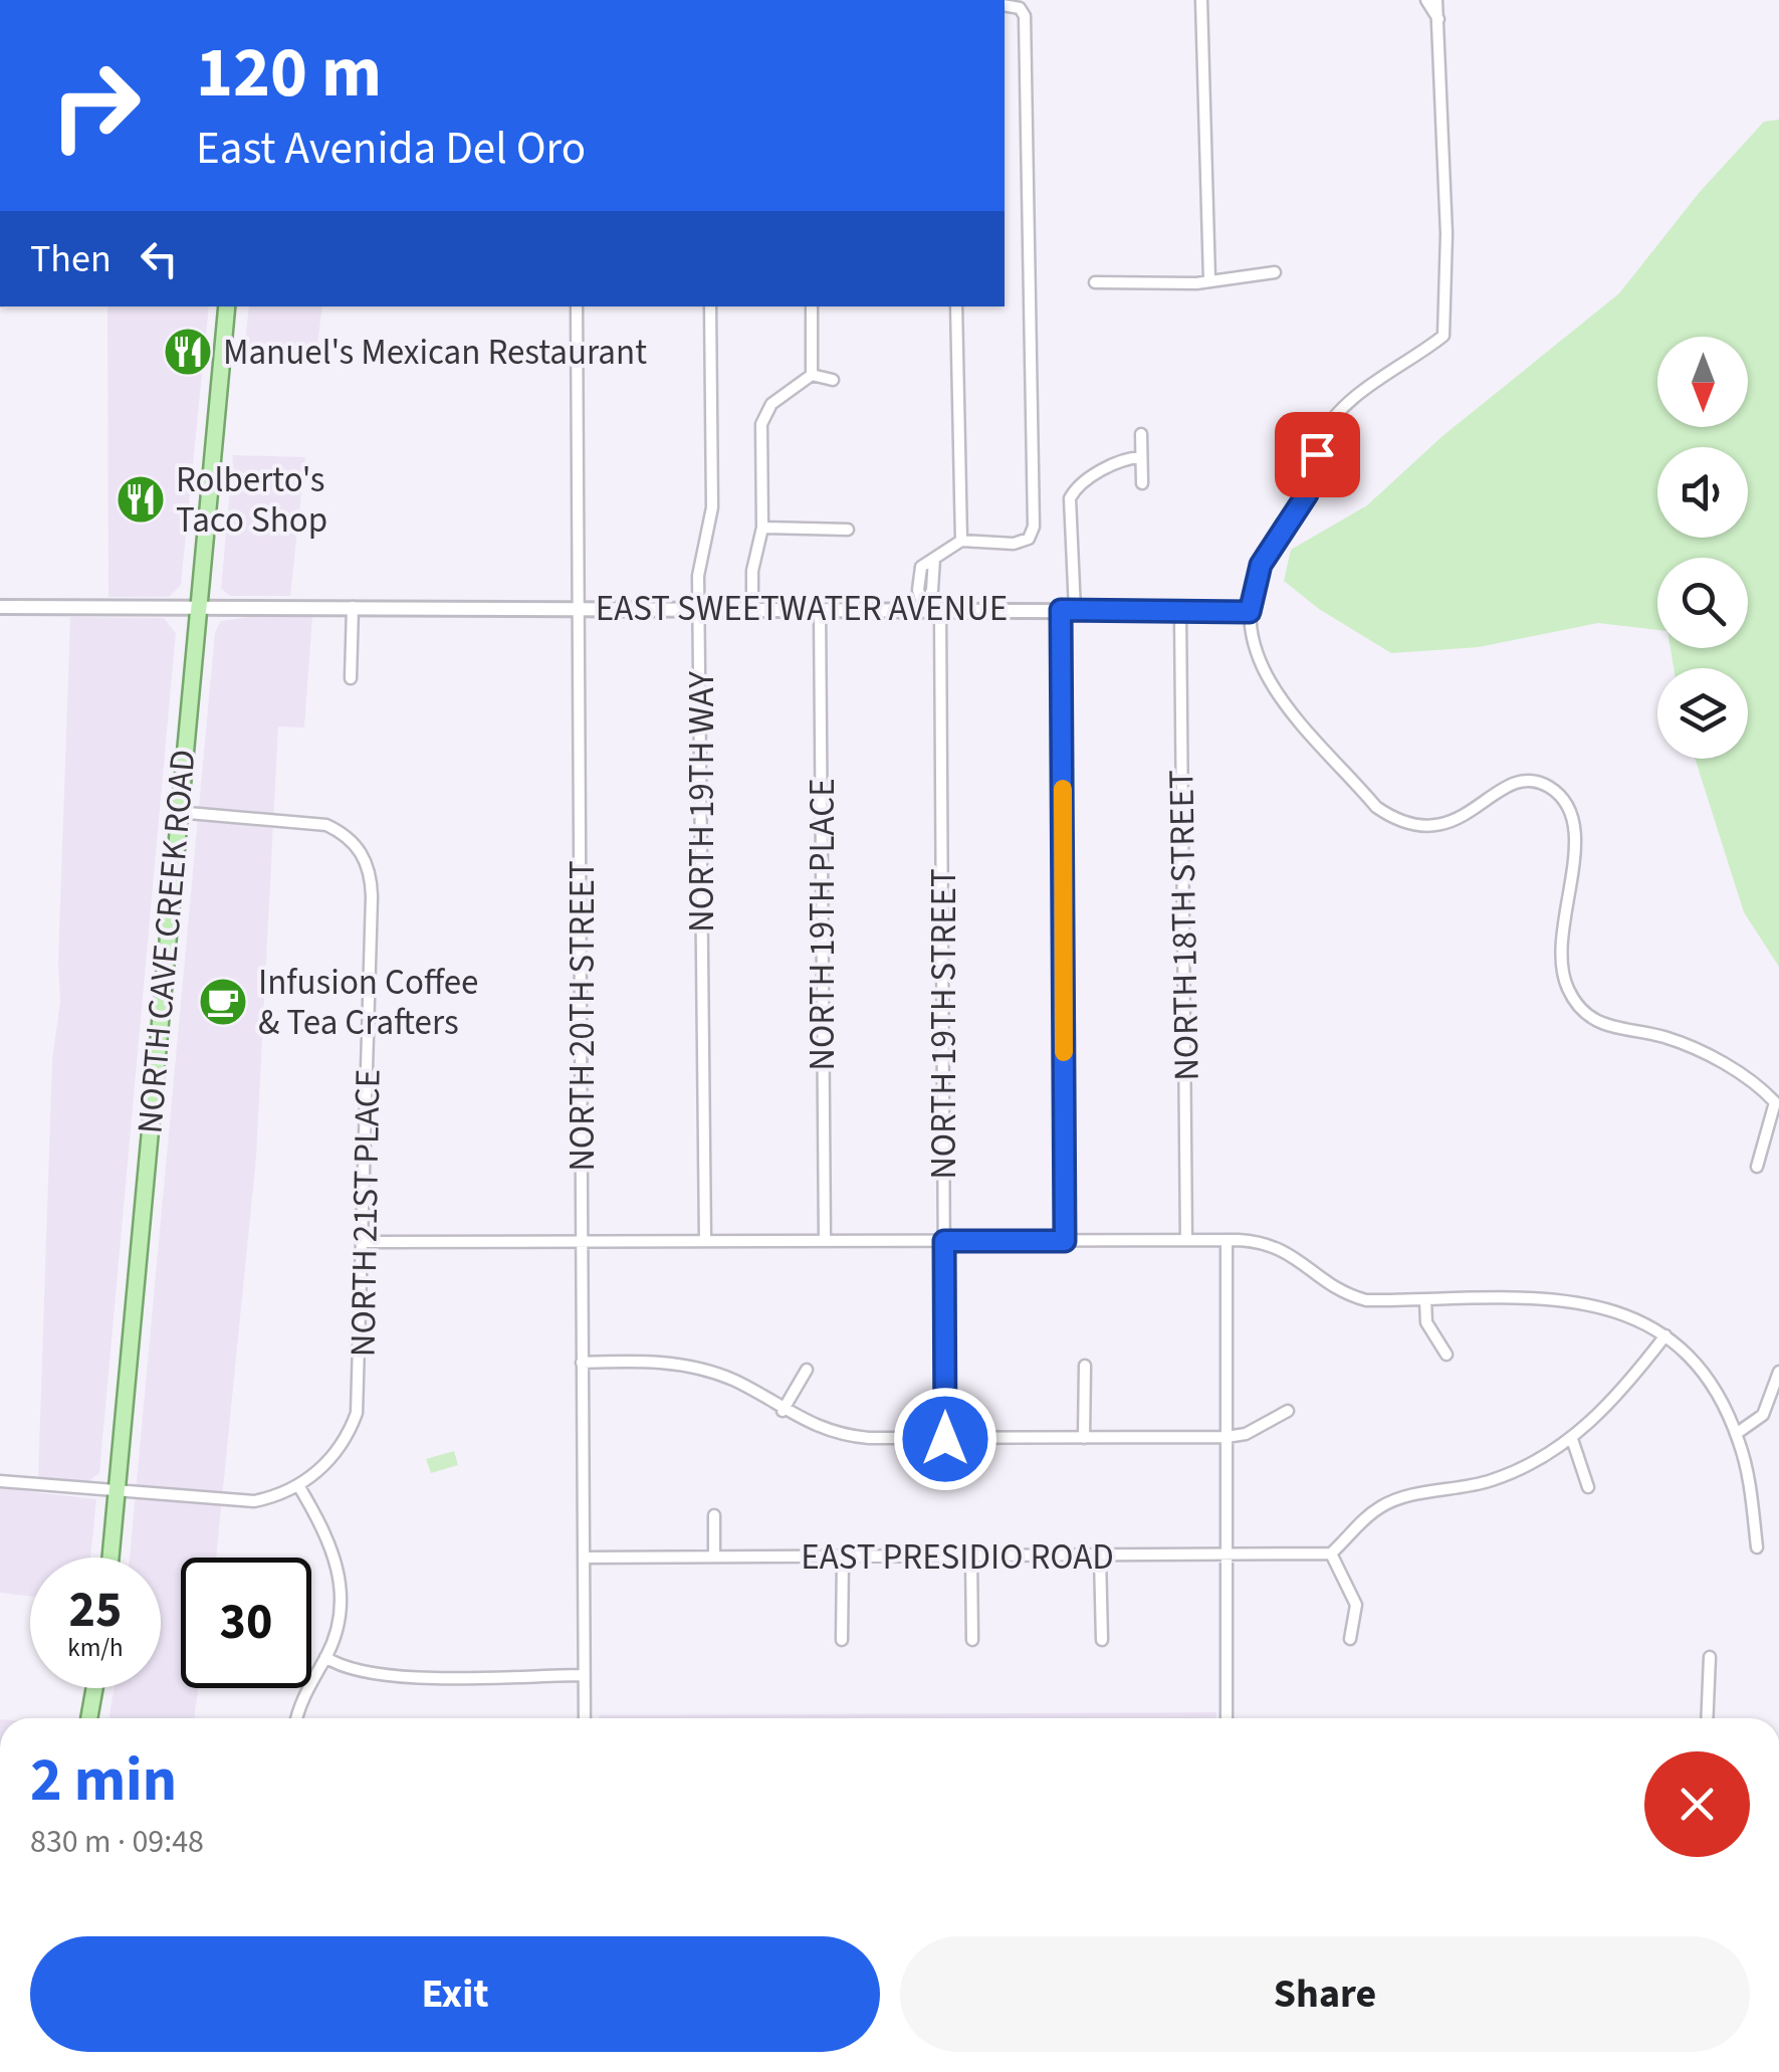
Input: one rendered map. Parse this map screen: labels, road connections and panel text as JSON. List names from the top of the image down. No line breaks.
{"streets":{"main road":["NORTH CAVE CREEK ROAD"],"street":["EAST SWEETWATER AVENUE","NORTH 19TH WAY","NORTH 19TH PLACE","NORTH 18TH STREET","NORTH 20TH STREET","NORTH 19TH STREET","NORTH 21ST PLACE","EAST PRESIDIO ROAD"]},"crossings":[["EAST SWEETWATER AVENUE","NORTH 19TH WAY"],["EAST SWEETWATER AVENUE","NORTH 19TH PLACE"],["EAST SWEETWATER AVENUE","NORTH 18TH STREET"],["EAST SWEETWATER AVENUE","NORTH CAVE CREEK ROAD"],["EAST SWEETWATER AVENUE","NORTH 20TH STREET"],["EAST SWEETWATER AVENUE","NORTH 19TH STREET"],["NORTH CAVE CREEK ROAD","NORTH 21ST PLACE"],["NORTH 20TH STREET","EAST PRESIDIO ROAD"]],"places":{"restaurant":["Manuel's Mexican Restaurant","Rolberto's Taco Shop"],"cafe":["Infusion Coffee & Tea Crafters"]},"north":"bottom","page":{"turn":["120 m","East Avenida Del Oro"],"then":"Then","speed":"25 km/h","limit":"30","heading":["2 min","830 m · 09:48"],"buttons":["Exit","Share"]}}
